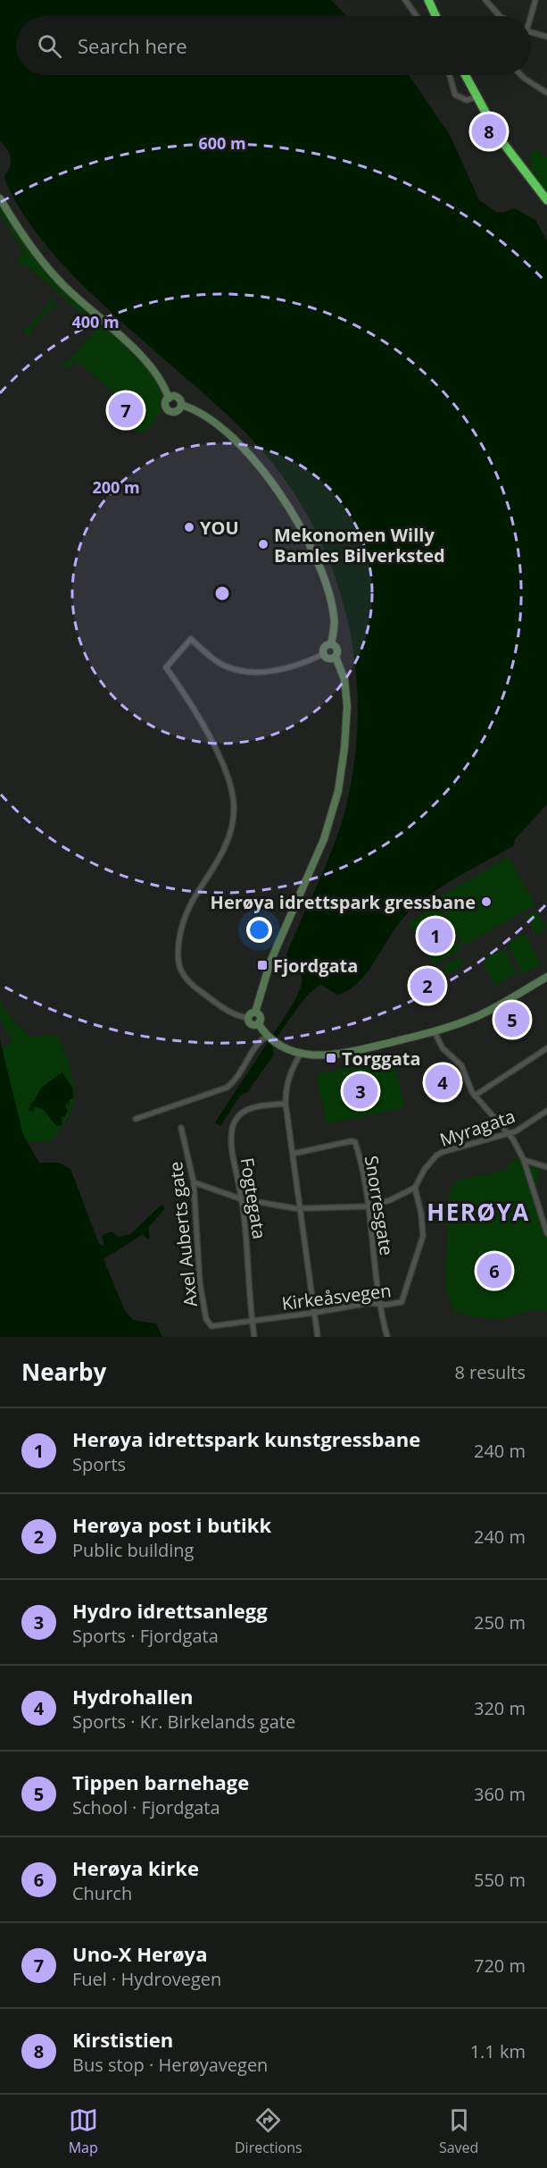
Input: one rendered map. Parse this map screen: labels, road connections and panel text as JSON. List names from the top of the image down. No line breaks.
{"streets":{"street":["Myragata","Fogtegata","Snorresgate","Axel Auberts gate","Kirkeåsvegen"]},"crossings":[["Myragata","Kirkeåsvegen"],["Fogtegata","Axel Auberts gate"],["Fogtegata","Kirkeåsvegen"],["Snorresgate","Kirkeåsvegen"],["Axel Auberts gate","Kirkeåsvegen"]],"districts":["HERØYA"],"places":{"other":["YOU","Mekonomen Willy Bamles Bilverksted","Herøya idrettspark gressbane"],"transit":["Fjordgata","Torggata"]},"page":{"search":"Search here","pins":["8","7","1","2","5","4","3","6"],"heading":["Nearby","8 results"],"list":[{"mark":"1","name":"Herøya idrettspark kunstgressbane","note":"Sports","value":"240 m"},{"mark":"2","name":"Herøya post i butikk","note":"Public building","value":"240 m"},{"mark":"3","name":"Hydro idrettsanlegg","note":"Sports · Fjordgata","value":"250 m"},{"mark":"4","name":"Hydrohallen","note":"Sports · Kr. Birkelands gate","value":"320 m"},{"mark":"5","name":"Tippen barnehage","note":"School · Fjordgata","value":"360 m"},{"mark":"6","name":"Herøya kirke","note":"Church","value":"550 m"},{"mark":"7","name":"Uno-X Herøya","note":"Fuel · Hydrovegen","value":"720 m"},{"mark":"8","name":"Kirstistien","note":"Bus stop · Herøyavegen","value":"1.1 km"}],"nav":["Map","Directions","Saved"]},"rings":["600 m","400 m","200 m"]}
